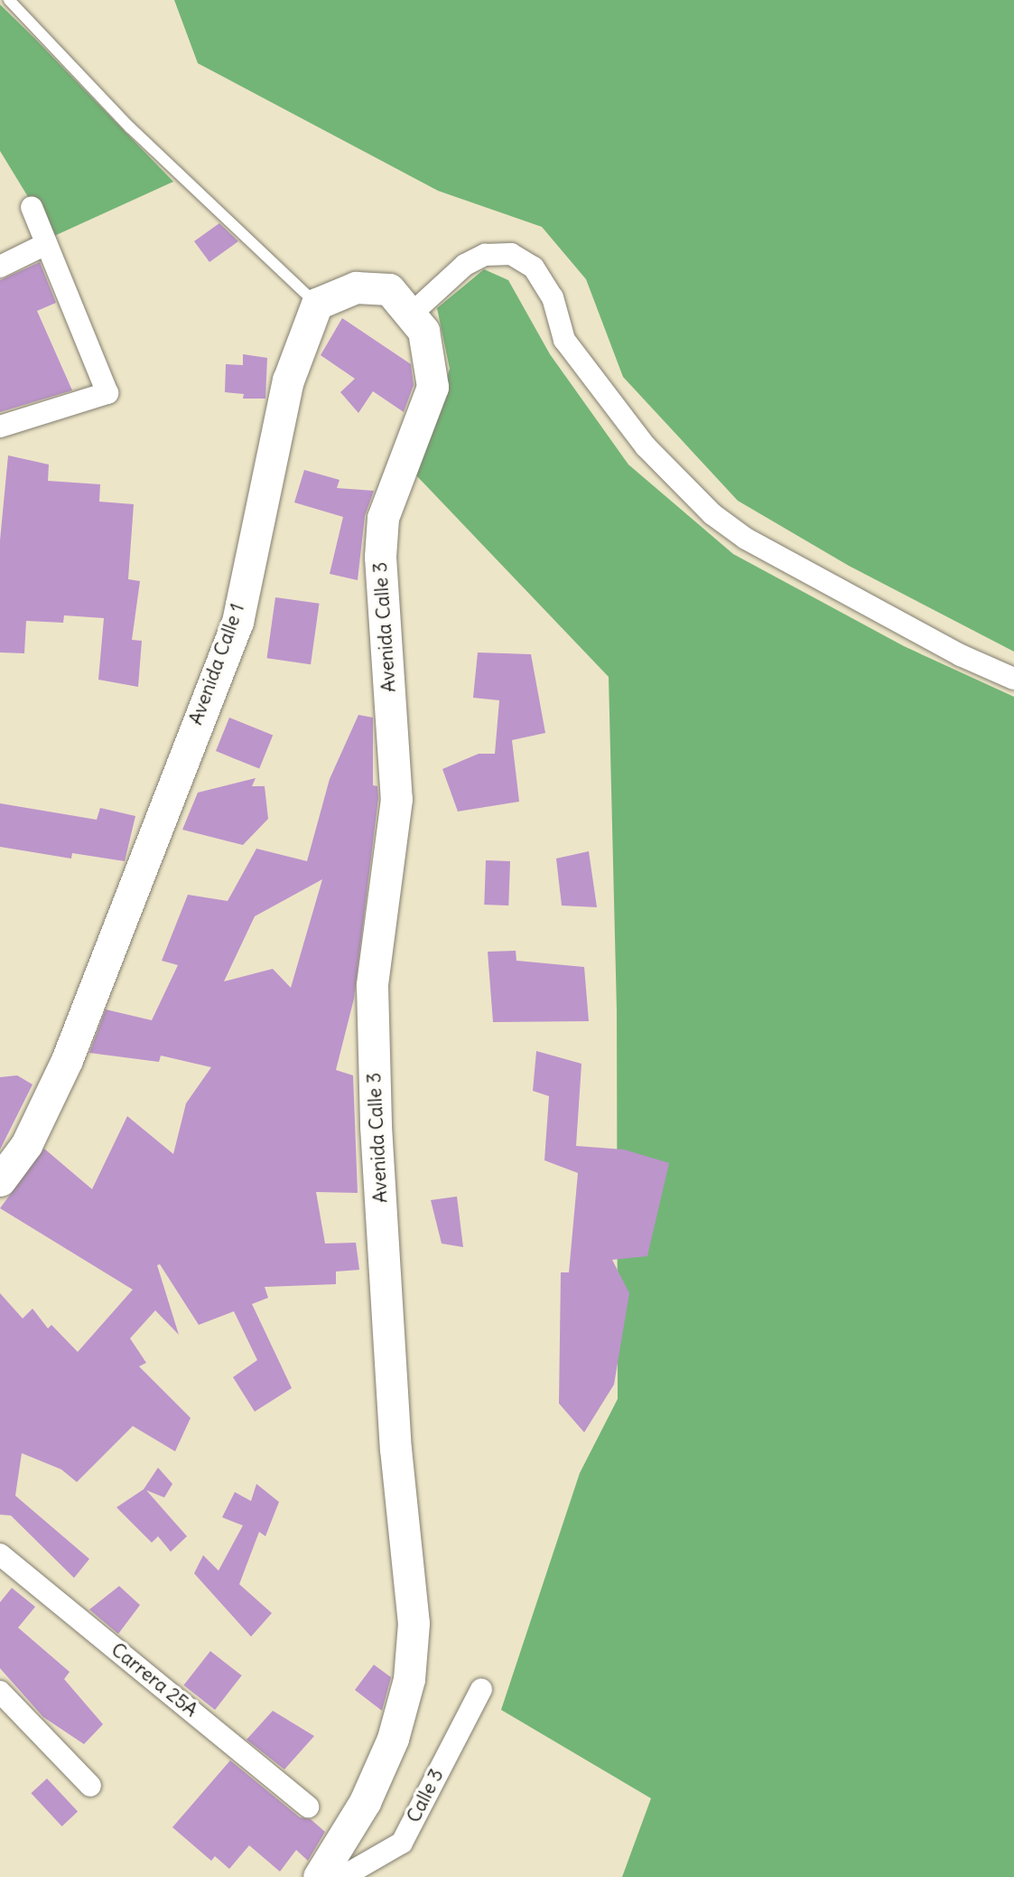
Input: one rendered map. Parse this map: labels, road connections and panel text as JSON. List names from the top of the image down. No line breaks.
{"streets":{"street":["Avenida Calle 3","Avenida Calle 1","Carrera 25A","Calle 3"]}}
